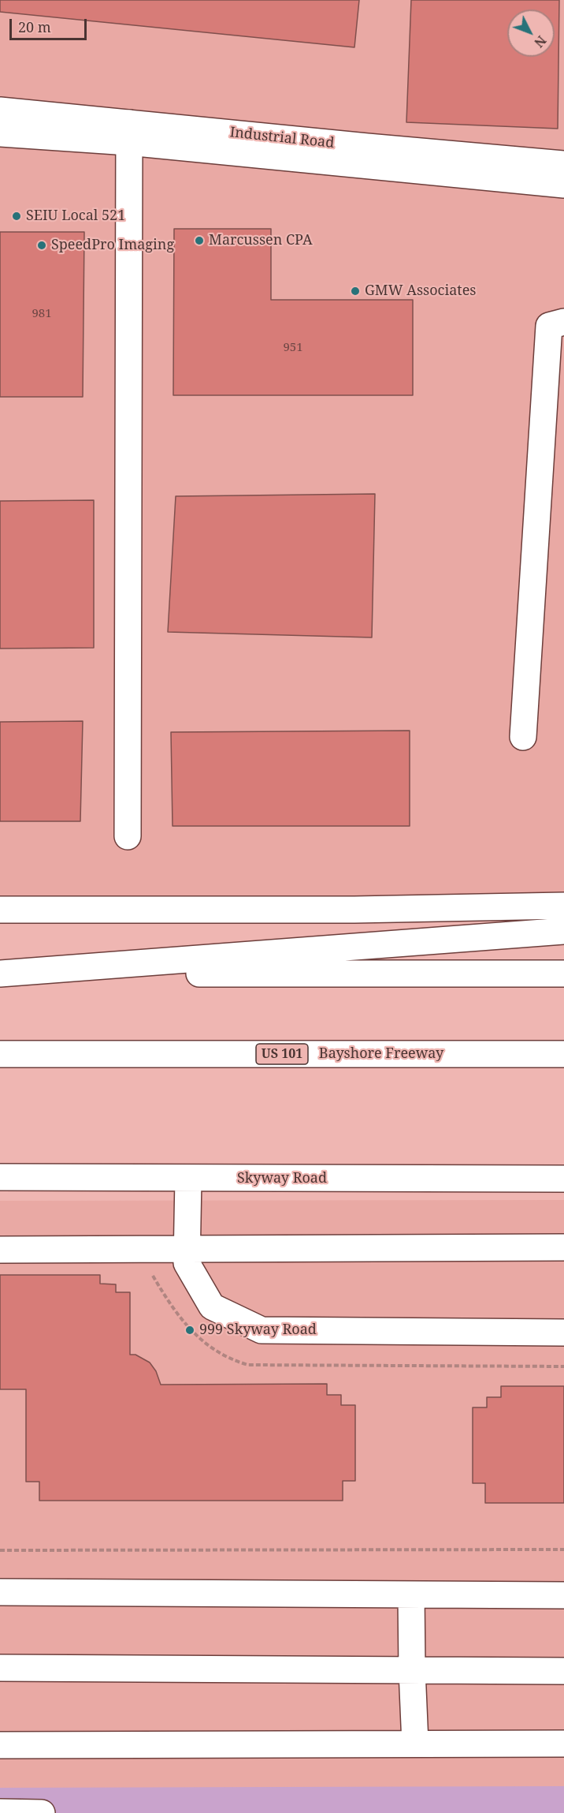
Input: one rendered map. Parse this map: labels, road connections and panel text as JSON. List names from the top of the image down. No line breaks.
{"streets":{"main road":["Industrial Road","US 101","Bayshore Freeway","Skyway Road"]},"places":["SEIU Local 521","Marcussen CPA","SpeedPro Imaging","GMW Associates","999 Skyway Road"],"house_numbers":["981","951"],"scale_bar":"20 m","north":"bottom right"}
